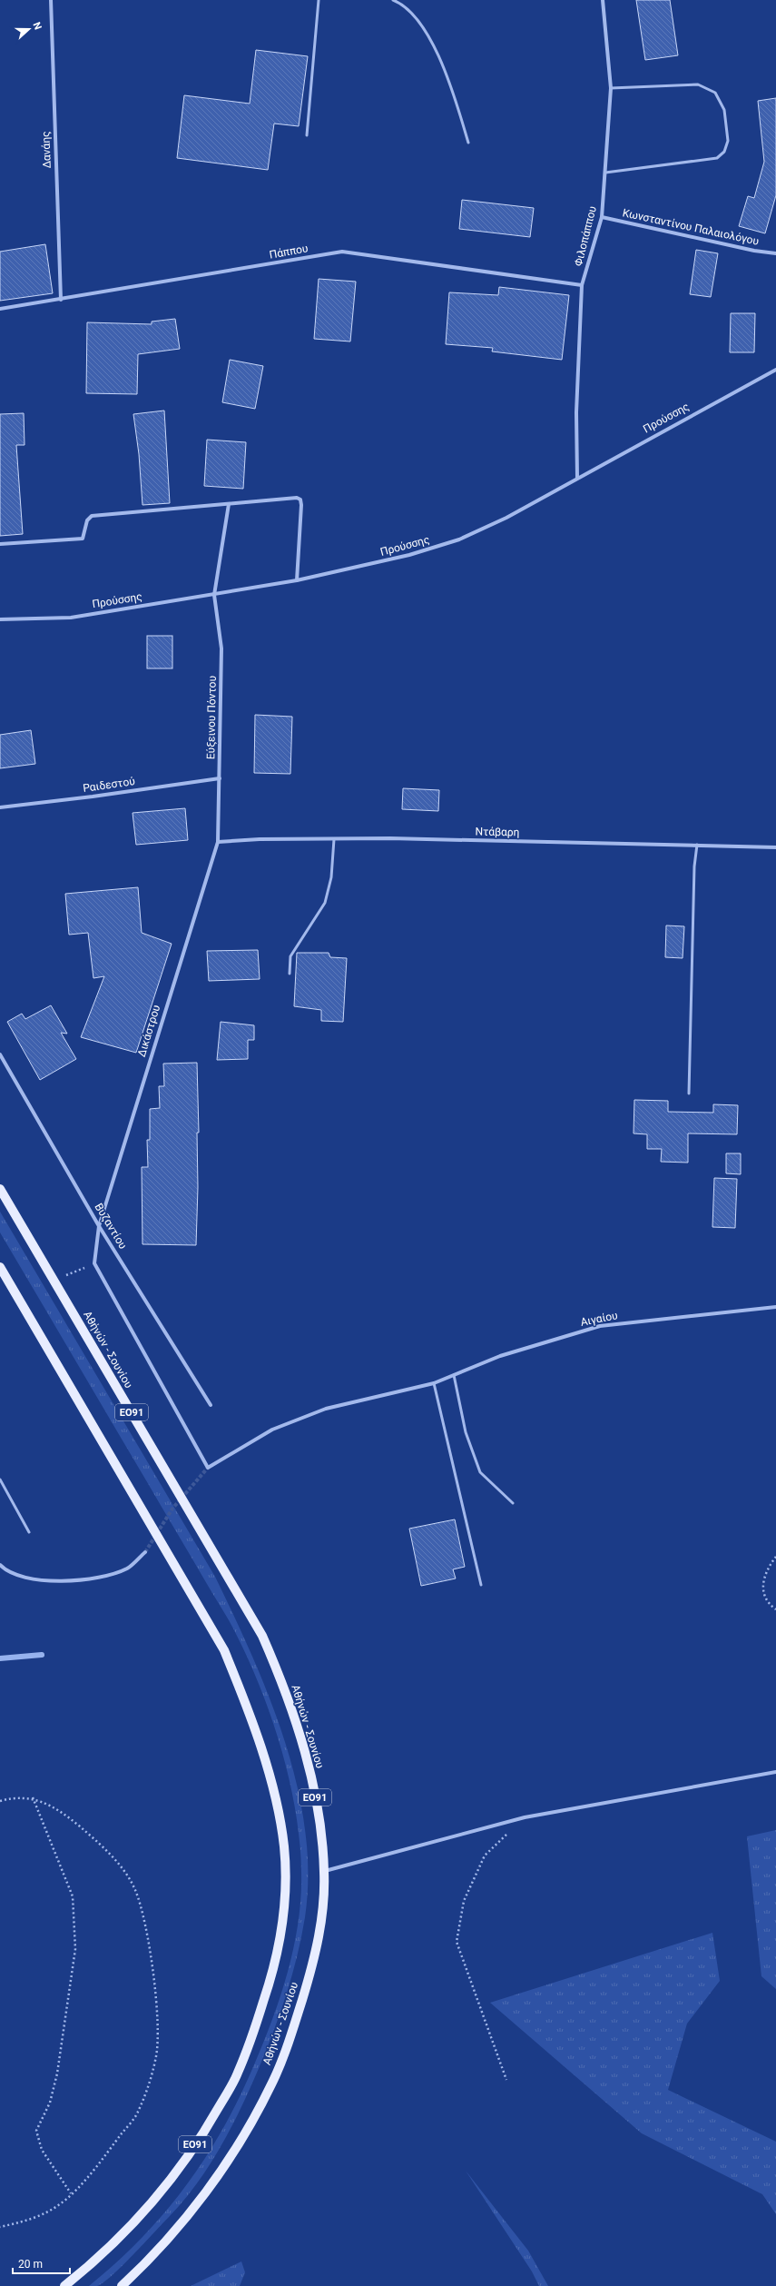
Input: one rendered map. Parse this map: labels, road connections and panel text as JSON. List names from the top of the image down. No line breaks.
{"streets":{"main road":["Αθήνών - Σουνίου","ΕΟ91"],"street":["Δανάης","Κωνσταντίνου Παλαιολόγου","Φιλοπάππου","Πάππου","Προύσσης","Εύξεινου Πόντου","Ραιδεστού","Ντάβαρη","Δικάστρου","Βυζαντίου","Αιγαίου"]},"crossings":[["Δανάης","Πάππου"],["Κωνσταντίνου Παλαιολόγου","Φιλοπάππου"],["Φιλοπάππου","Πάππου"],["Φιλοπάππου","Προύσσης"],["Προύσσης","Εύξεινου Πόντου"],["Εύξεινου Πόντου","Ραιδεστού"],["Εύξεινου Πόντου","Ντάβαρη"],["Εύξεινου Πόντου","Δικάστρου"],["Ντάβαρη","Δικάστρου"],["Δικάστρου","Βυζαντίου"],["Δικάστρου","Αιγαίου"]],"scale_bar":"20 m","north":"right"}
